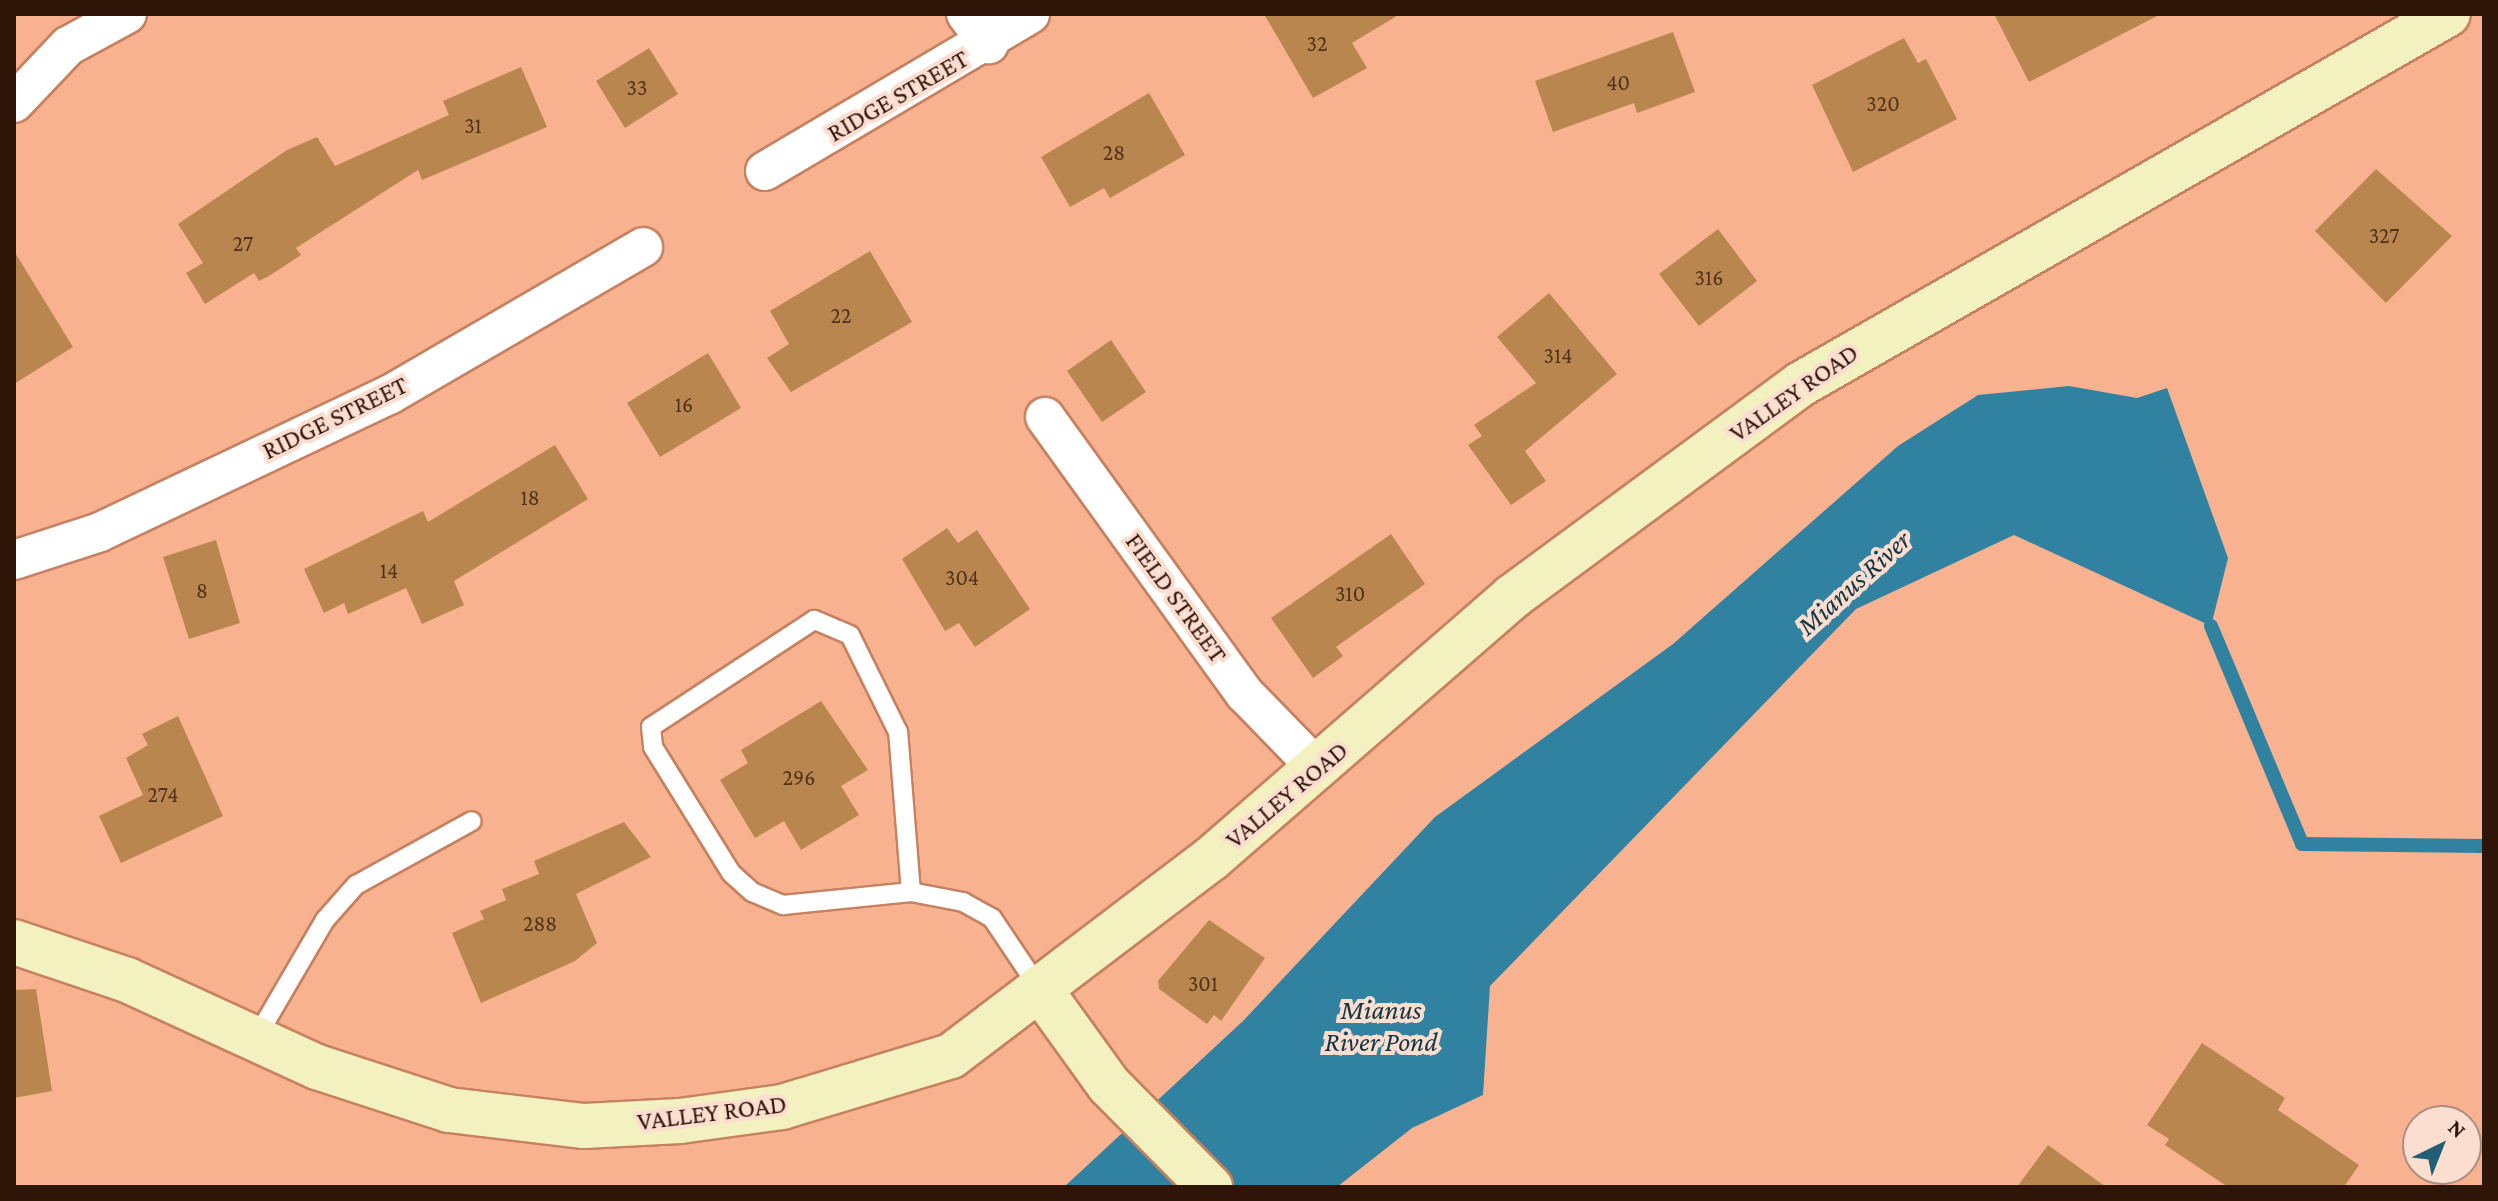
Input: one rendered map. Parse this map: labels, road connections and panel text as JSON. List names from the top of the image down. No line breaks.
{"streets":{"street":["RIDGE STREET","VALLEY ROAD","FIELD STREET"]},"crossings":[["VALLEY ROAD","FIELD STREET"]],"water":["Mianus River","Mianus River Pond"],"house_numbers":["32","40","33","320","31","28","327","27","316","22","314","16","18","14","304","8","310","296","274","288","301"],"north":"top right"}
